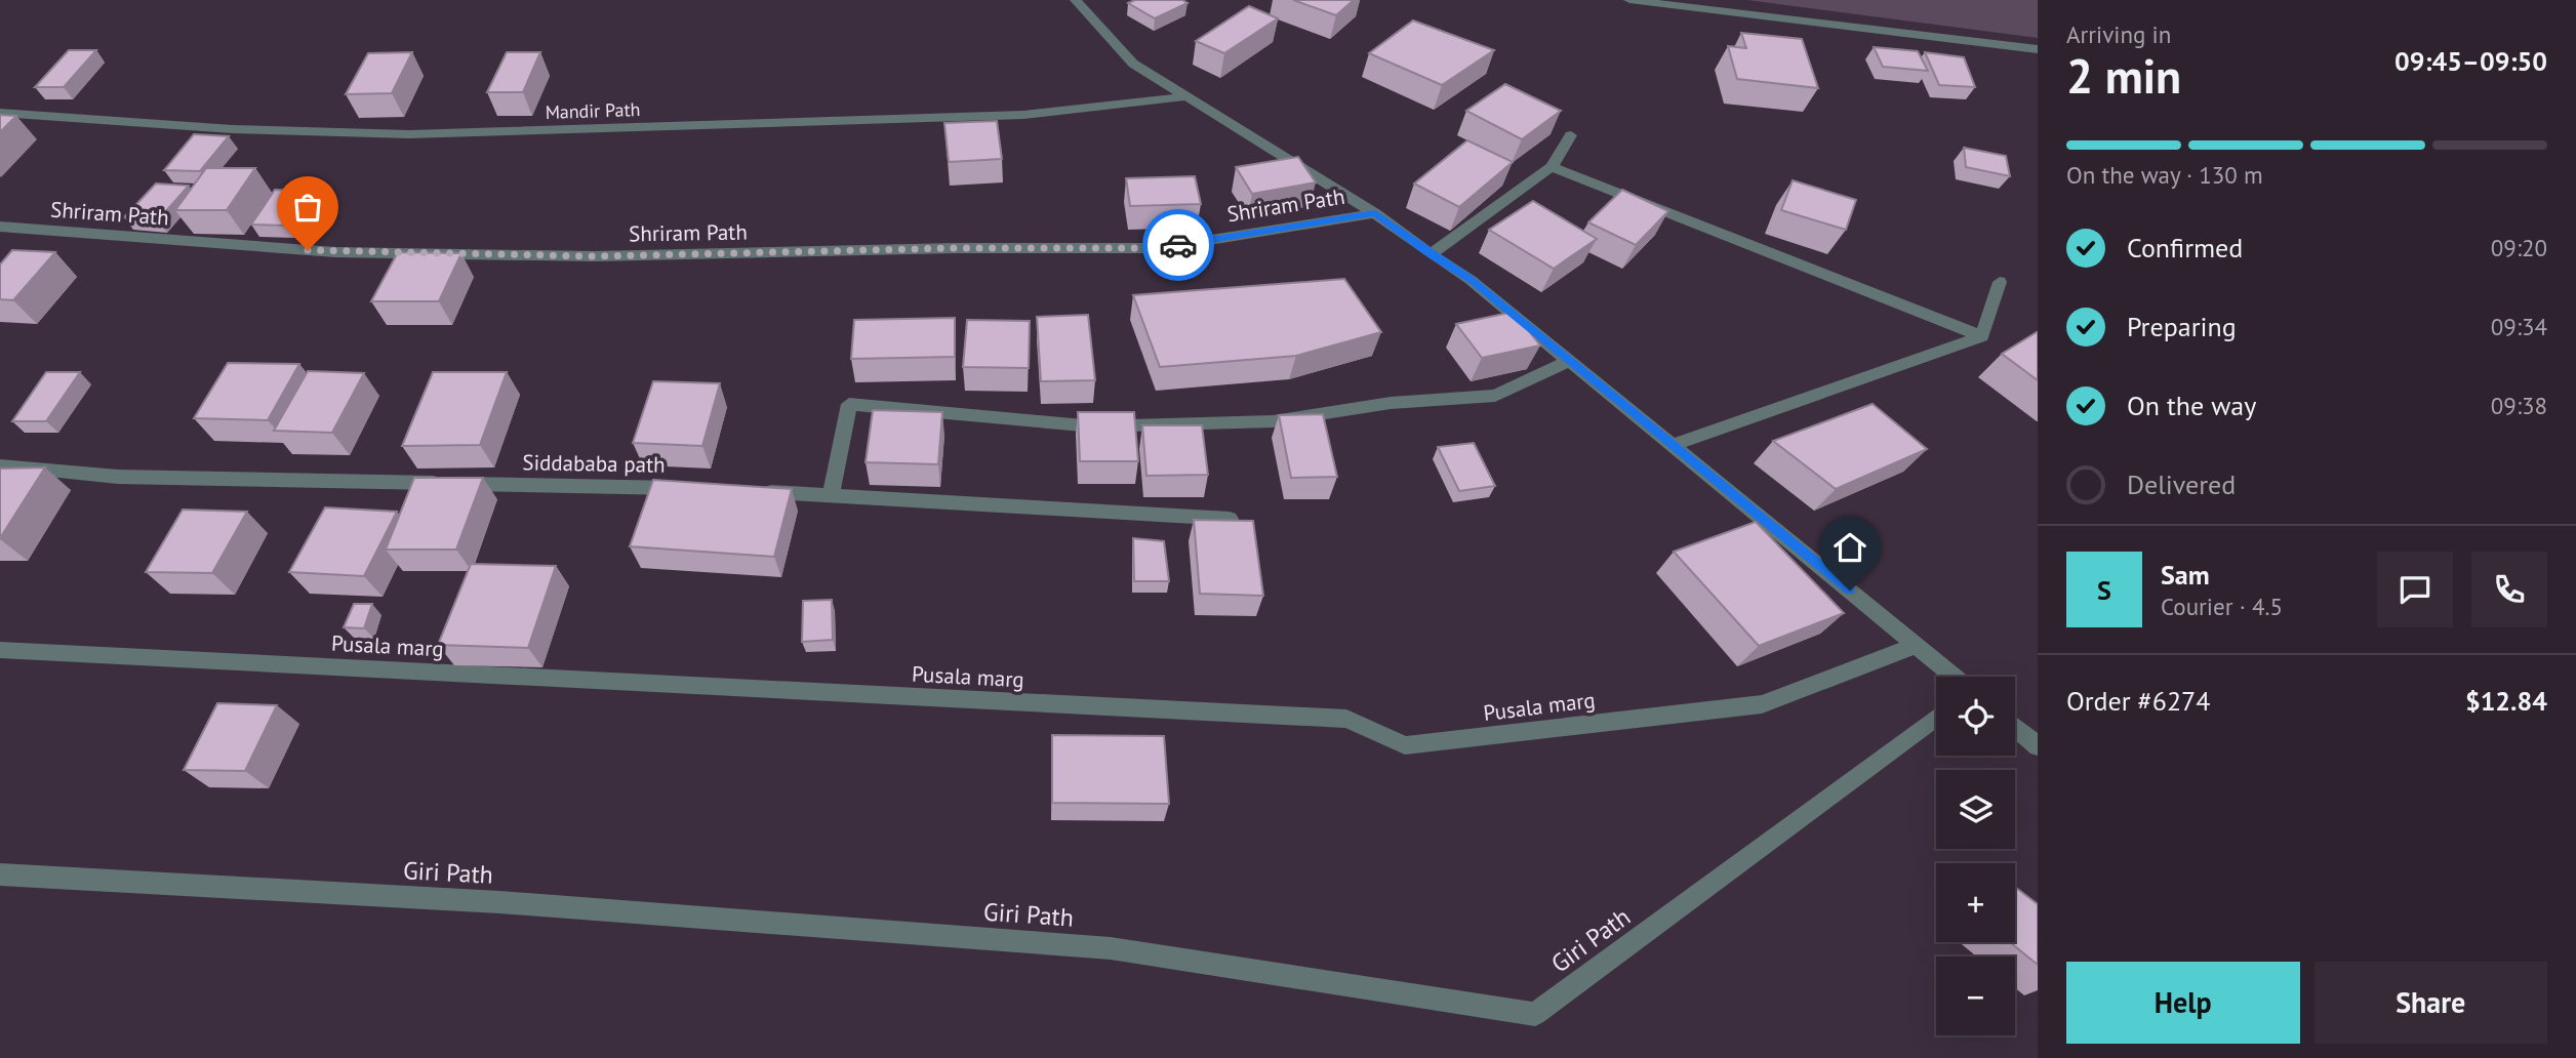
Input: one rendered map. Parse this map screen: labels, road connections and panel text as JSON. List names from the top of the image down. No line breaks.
{"streets":{"street":["Mandir Path","Shriram Path","Siddababa path","Pusala marg","Giri Path"]},"page":{"heading":["2 min","Arriving in","09:45–09:50"],"panel":["Sam","Courier · 4.5","Order #6274","$12.84"],"bar":"On the way · 130 m","list":[["Confirmed","09:20"],["Preparing","09:34"],["On the way","09:38"],"Delivered"],"round":"S","map_buttons":["+","−"],"buttons":["Help","Share"]}}
